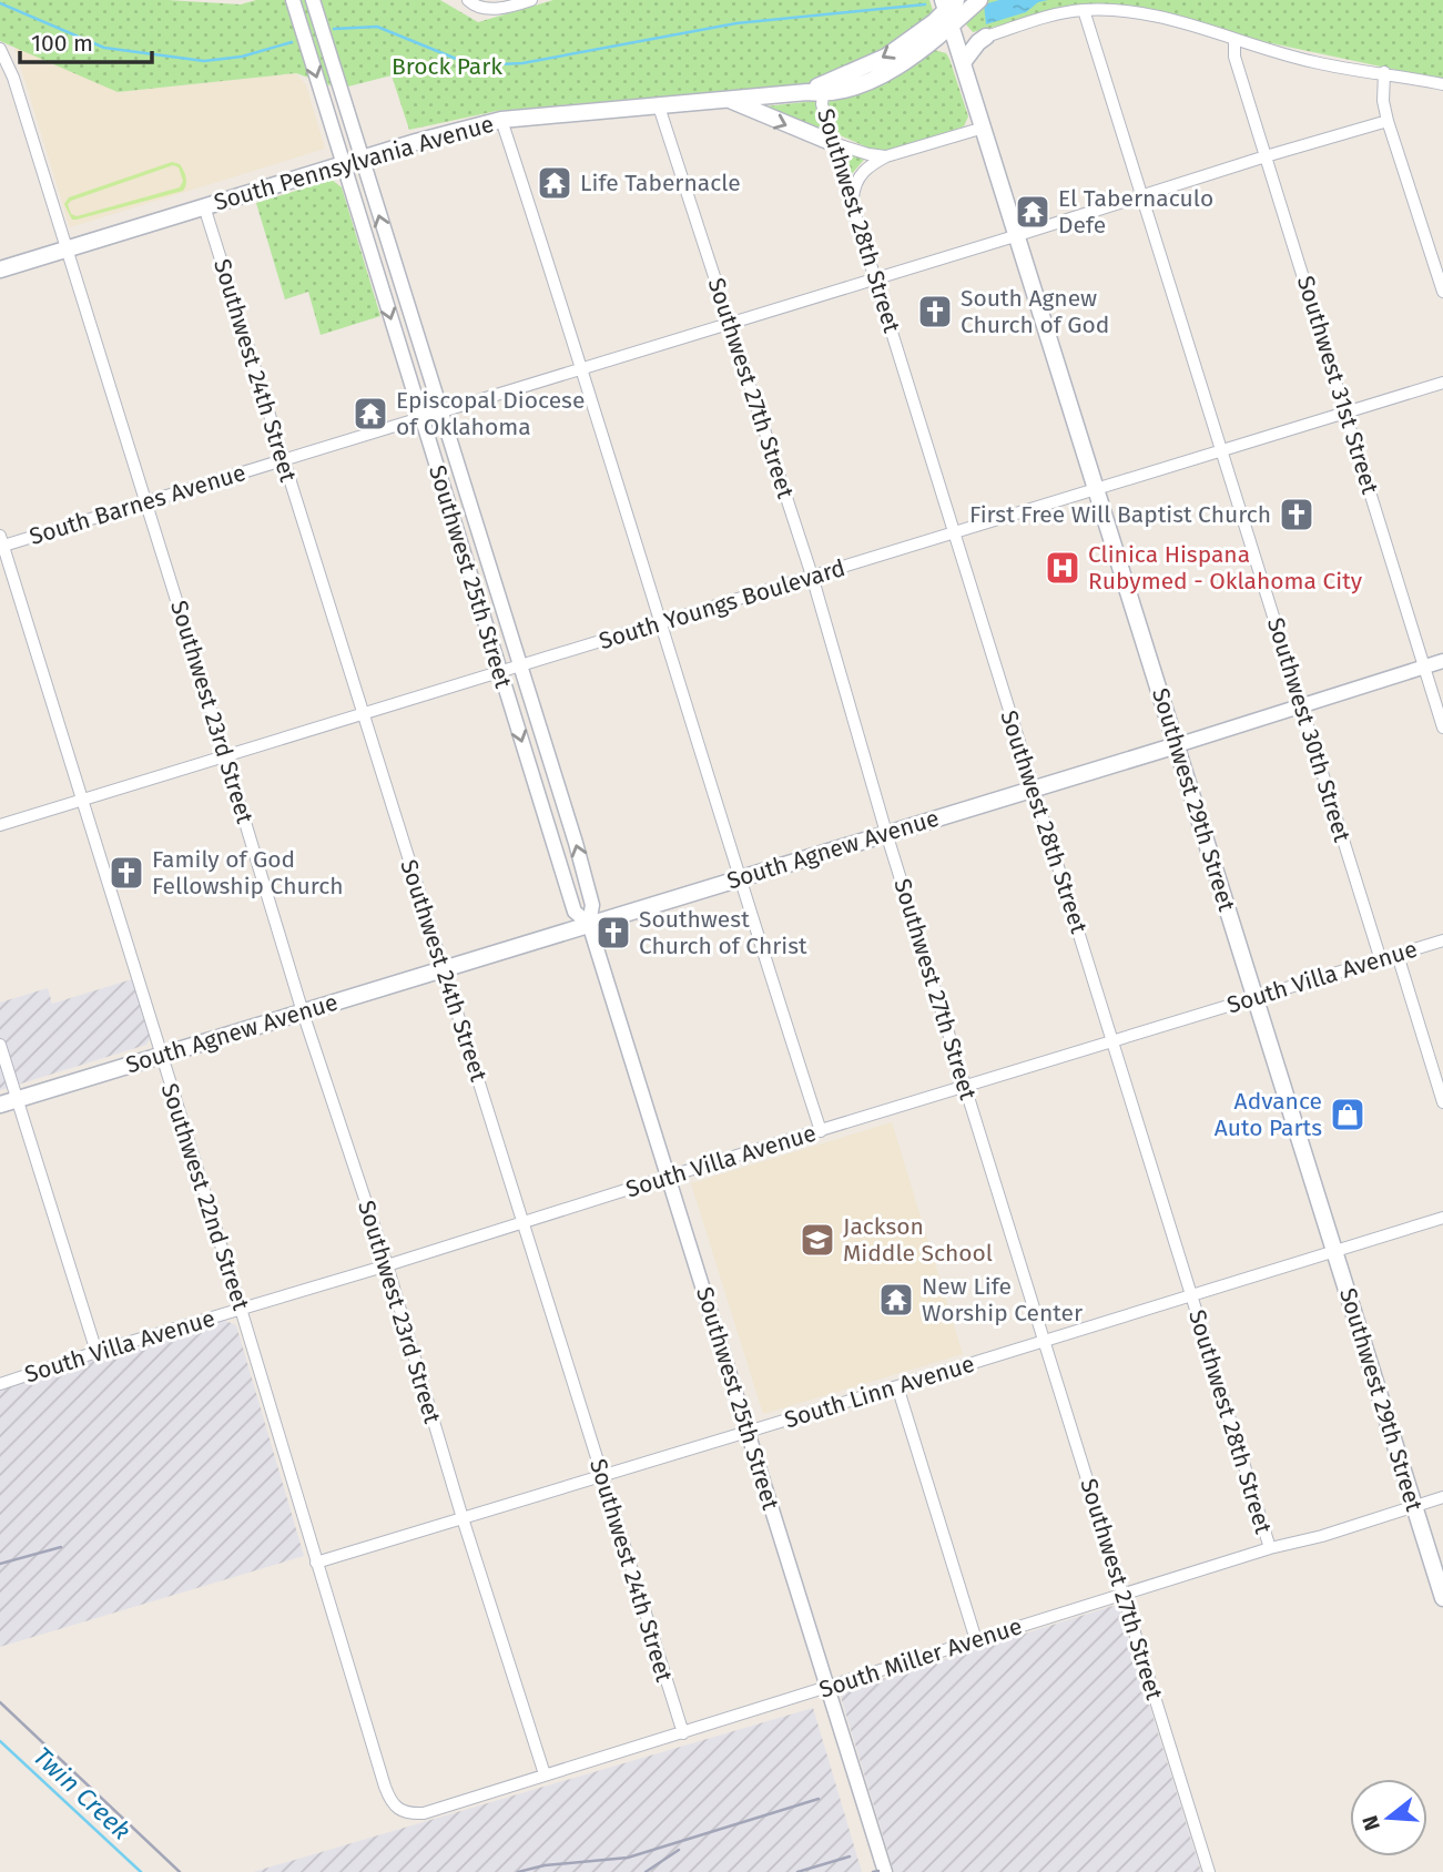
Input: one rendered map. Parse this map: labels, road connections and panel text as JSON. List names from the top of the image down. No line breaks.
{"streets":{"main road":["South Pennsylvania Avenue","Southwest 29th Street","South Agnew Avenue"],"street":["Southwest 28th Street","Southwest 24th Street","Southwest 31st Street","Southwest 27th Street","South Barnes Avenue","Southwest 25th Street","South Youngs Boulevard","Southwest 23rd Street","Southwest 30th Street","South Villa Avenue","Southwest 22nd Street","South Linn Avenue","South Miller Avenue"]},"crossings":[["South Pennsylvania Avenue","Southwest 28th Street"],["South Pennsylvania Avenue","Southwest 24th Street"],["South Pennsylvania Avenue","Southwest 27th Street"],["South Pennsylvania Avenue","Southwest 25th Street"],["South Pennsylvania Avenue","Southwest 23rd Street"],["South Pennsylvania Avenue","Southwest 29th Street"],["Southwest 28th Street","South Barnes Avenue"],["Southwest 28th Street","South Youngs Boulevard"],["Southwest 28th Street","South Agnew Avenue"],["Southwest 28th Street","South Villa Avenue"],["Southwest 28th Street","South Linn Avenue"],["Southwest 28th Street","South Miller Avenue"],["Southwest 24th Street","South Barnes Avenue"],["Southwest 24th Street","South Youngs Boulevard"],["Southwest 24th Street","South Agnew Avenue"],["Southwest 24th Street","South Villa Avenue"],["Southwest 24th Street","South Linn Avenue"],["Southwest 24th Street","South Miller Avenue"],["Southwest 31st Street","South Barnes Avenue"],["Southwest 31st Street","South Youngs Boulevard"],["Southwest 31st Street","South Agnew Avenue"],["Southwest 27th Street","South Barnes Avenue"],["Southwest 27th Street","South Youngs Boulevard"],["Southwest 27th Street","South Agnew Avenue"],["Southwest 27th Street","South Villa Avenue"],["Southwest 27th Street","South Linn Avenue"],["Southwest 27th Street","South Miller Avenue"],["South Barnes Avenue","Southwest 25th Street"],["South Barnes Avenue","Southwest 23rd Street"],["South Barnes Avenue","Southwest 30th Street"],["South Barnes Avenue","Southwest 29th Street"],["South Barnes Avenue","Southwest 22nd Street"],["Southwest 25th Street","South Youngs Boulevard"],["Southwest 25th Street","South Agnew Avenue"],["Southwest 25th Street","South Villa Avenue"],["Southwest 25th Street","South Linn Avenue"],["Southwest 25th Street","South Miller Avenue"],["South Youngs Boulevard","Southwest 23rd Street"],["South Youngs Boulevard","Southwest 30th Street"],["South Youngs Boulevard","Southwest 29th Street"],["South Youngs Boulevard","Southwest 22nd Street"],["Southwest 23rd Street","South Agnew Avenue"],["Southwest 23rd Street","South Villa Avenue"],["Southwest 23rd Street","South Linn Avenue"],["Southwest 23rd Street","South Miller Avenue"],["Southwest 30th Street","South Agnew Avenue"],["Southwest 30th Street","South Villa Avenue"],["Southwest 29th Street","South Agnew Avenue"],["Southwest 29th Street","South Villa Avenue"],["Southwest 29th Street","South Linn Avenue"],["Southwest 29th Street","South Miller Avenue"],["South Agnew Avenue","Southwest 22nd Street"],["South Villa Avenue","Southwest 22nd Street"],["Southwest 22nd Street","South Linn Avenue"],["Southwest 22nd Street","South Miller Avenue"]],"water":["Twin Creek"],"parks":["Brock Park"],"places":{"temple":["Life Tabernacle","El Tabernaculo Defe","Episcopal Diocese of Oklahoma","New Life Worship Center"],"church":["South Agnew Church of God","First Free Will Baptist Church","Family of God Fellowship Church","Southwest Church of Christ"],"hospital":["Clinica Hispana Rubymed - Oklahoma City"],"shop":["Advance Auto Parts"],"school or university":["Jackson Middle School"]},"scale_bar":"100 m","north":"left"}
